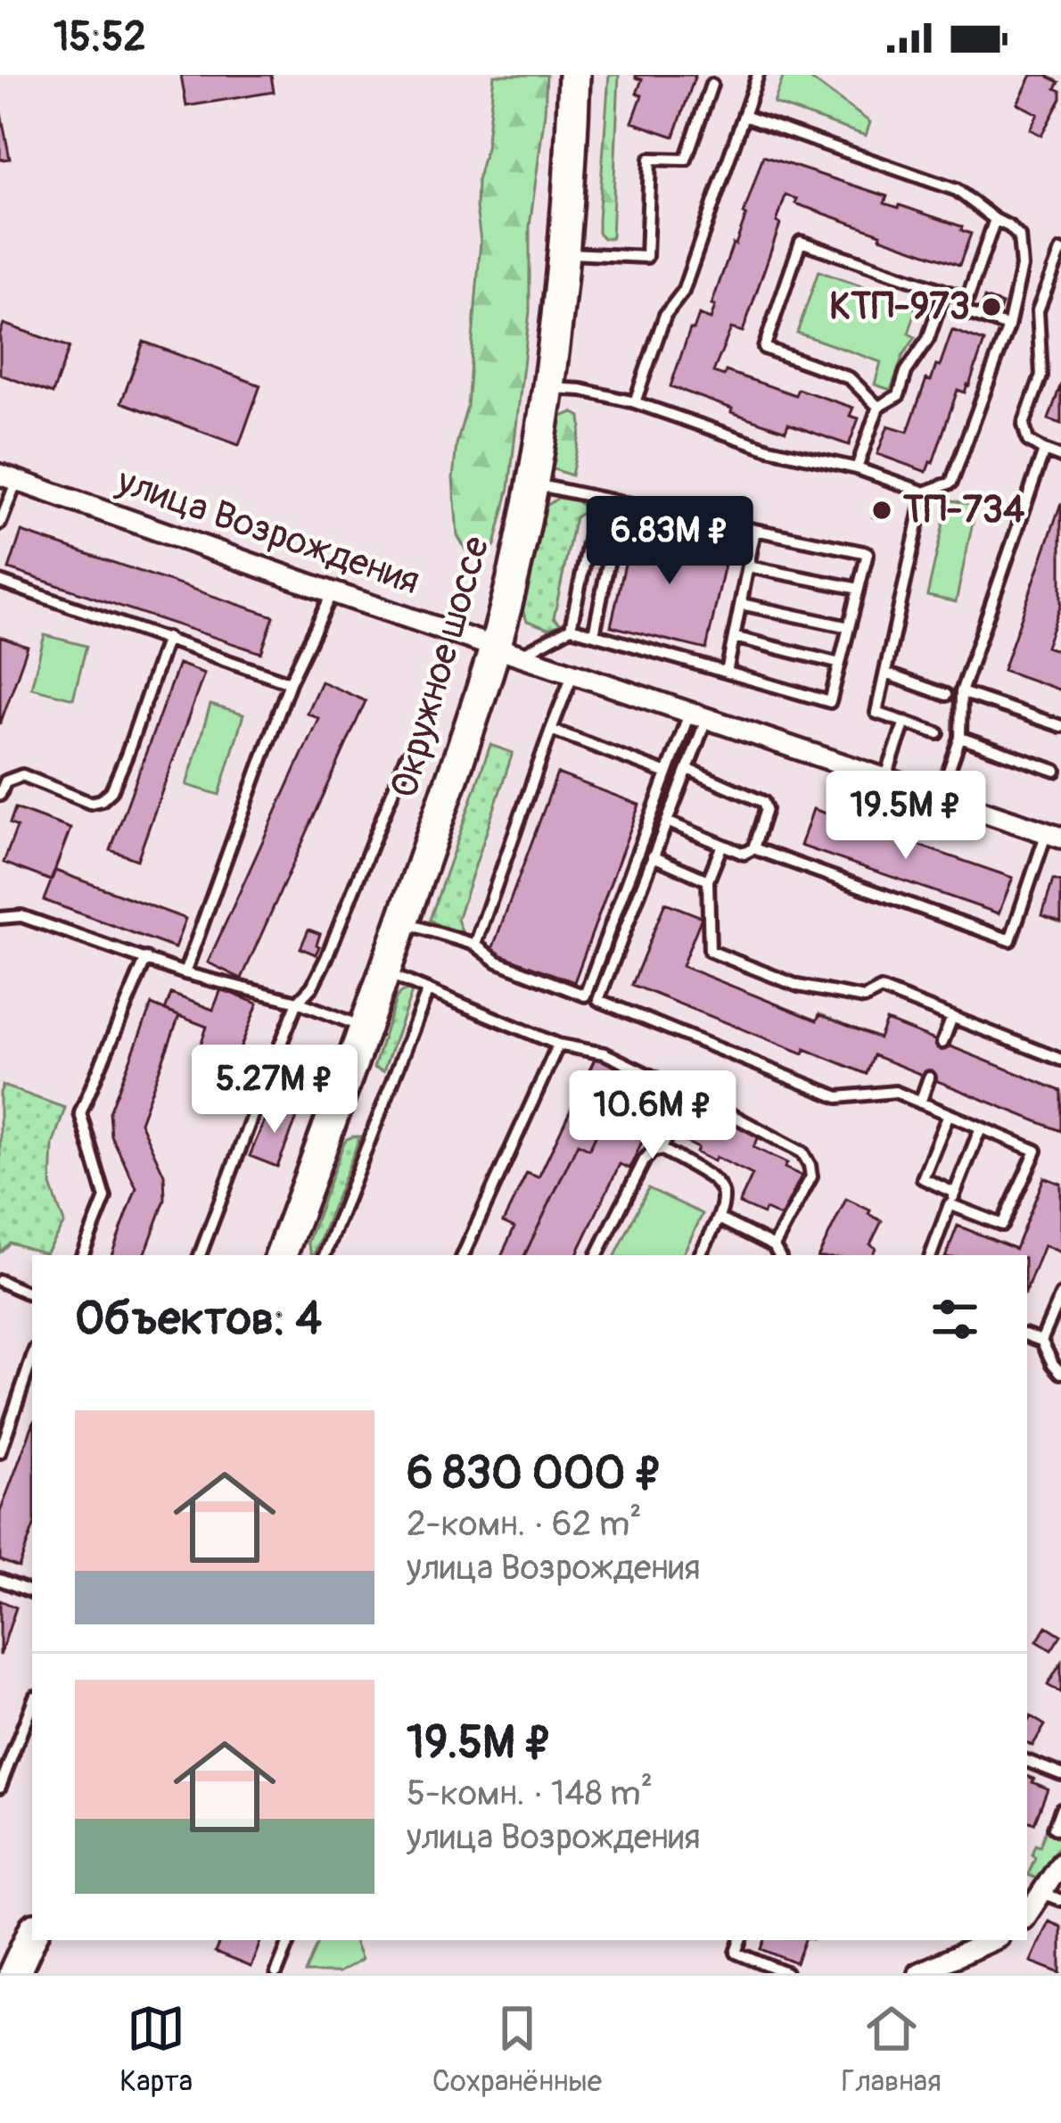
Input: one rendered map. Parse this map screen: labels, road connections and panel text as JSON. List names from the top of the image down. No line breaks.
{"streets":{"main road":["Окружное шоссе"],"street":["улица Возрождения"]},"crossings":[["улица Возрождения","Окружное шоссе"]],"places":["КТП-973","ТП-734"],"page":{"status":"15:52","price":["6.83M ₽","19.5M ₽","5.27M ₽","10.6M ₽"],"heading":"Объектов: 4","list":[{"name":"6 830 000 ₽","note":"2-комн. · 62 m² · улица Возрождения"},{"name":"19.5M ₽","note":"5-комн. · 148 m² · улица Возрождения"}],"tabs":["Карта","Сохранённые","Главная"]}}
